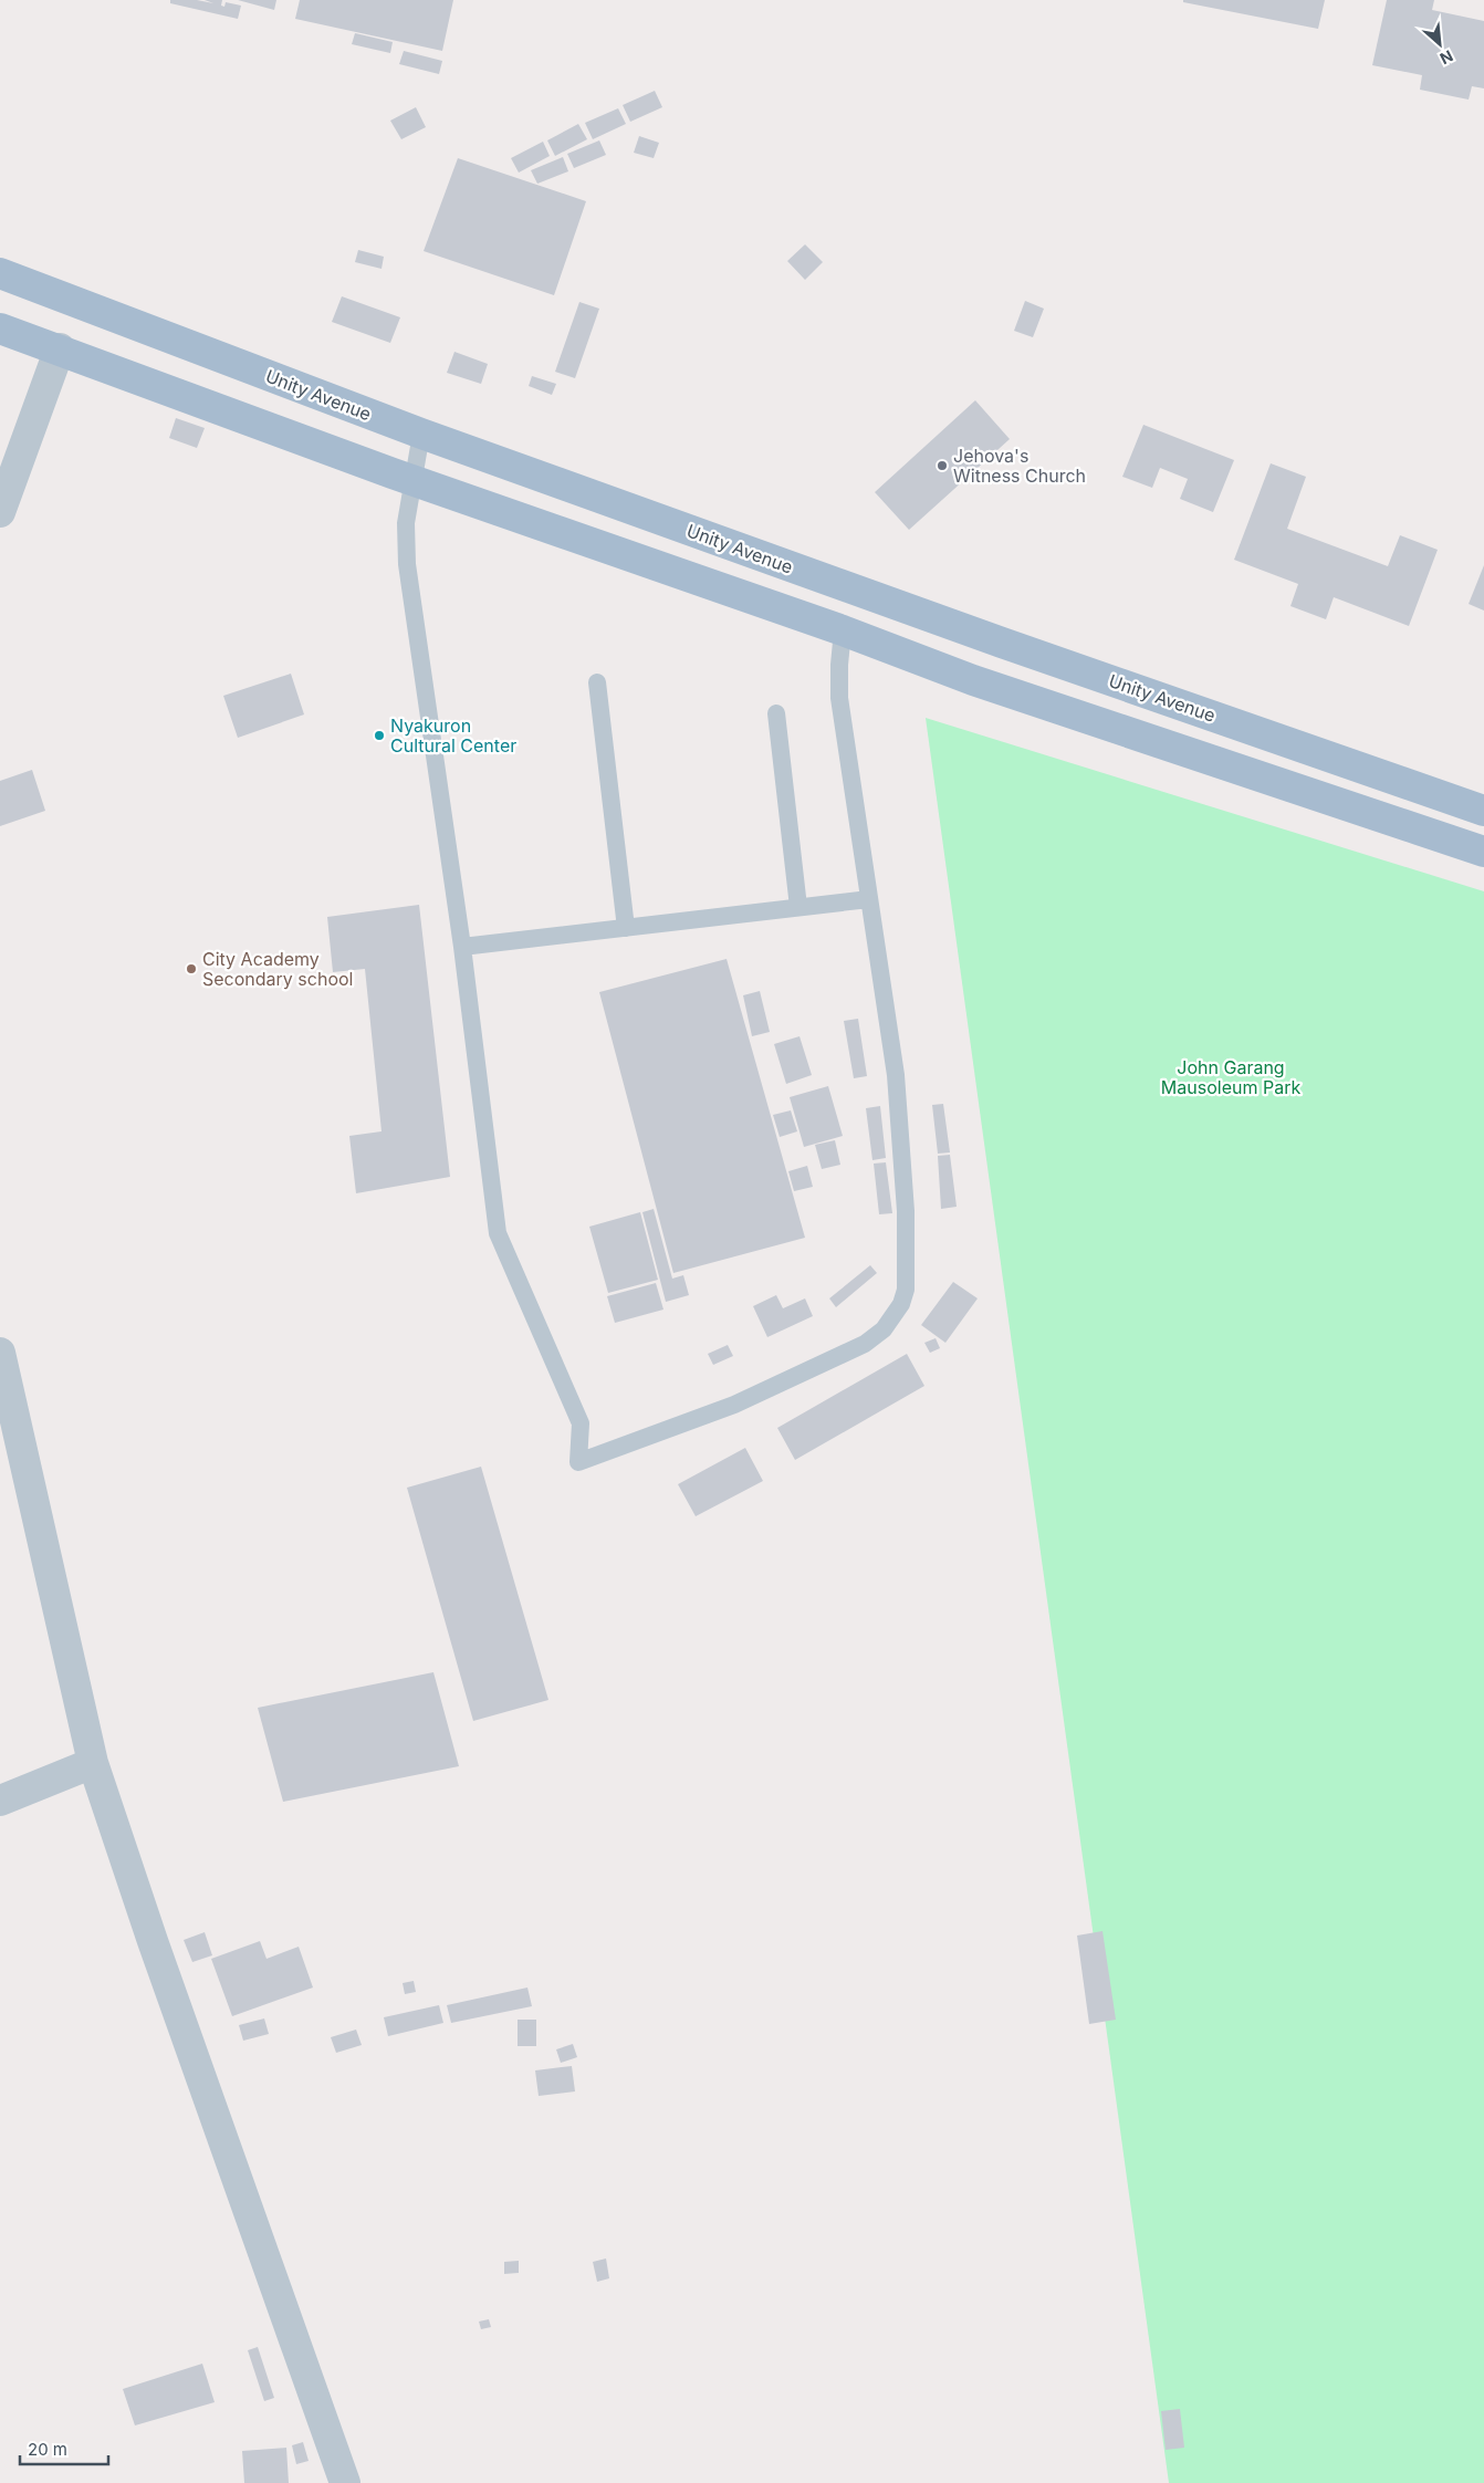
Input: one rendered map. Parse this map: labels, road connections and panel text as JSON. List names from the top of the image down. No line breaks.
{"streets":{"main road":["Unity Avenue"]},"parks":["John Garang Mausoleum Park"],"places":["Jehova's Witness Church","Nyakuron Cultural Center","City Academy Secondary school"],"scale_bar":"20 m","north":"bottom right"}
